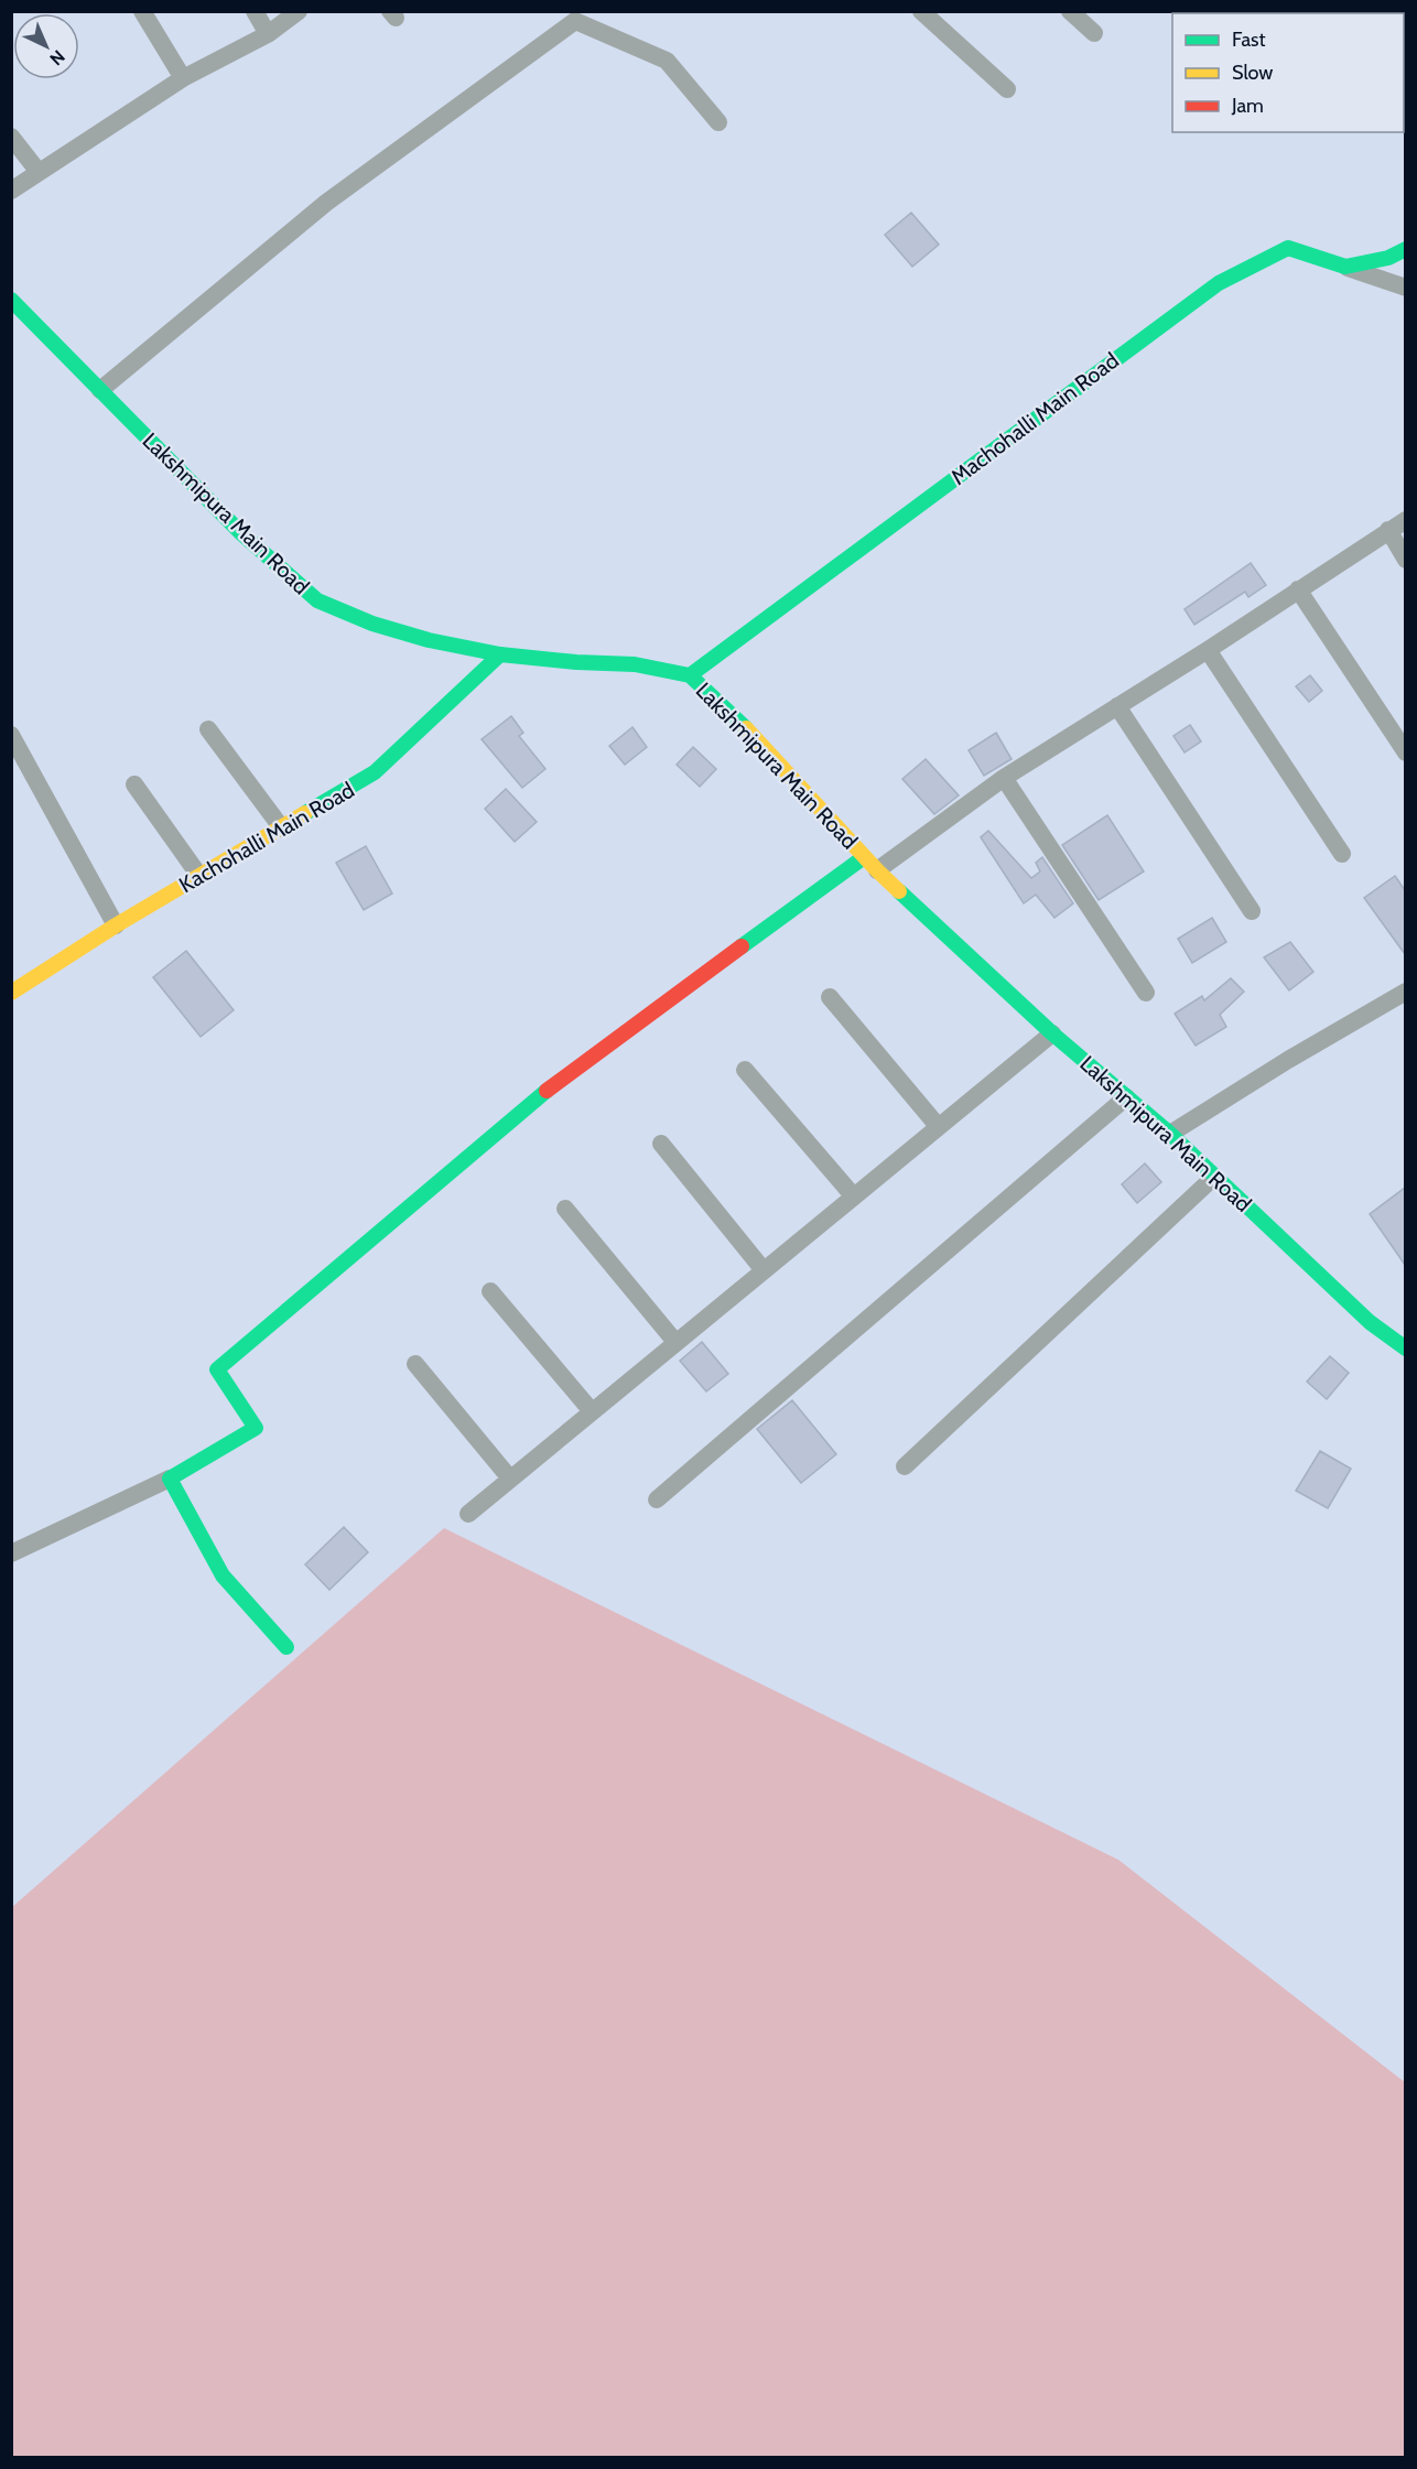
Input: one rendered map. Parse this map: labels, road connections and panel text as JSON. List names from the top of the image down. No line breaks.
{"streets":{"street":["Machohalli Main Road","Lakshmipura Main Road","Kachohalli Main Road"]},"crossings":[["Machohalli Main Road","Lakshmipura Main Road"],["Lakshmipura Main Road","Kachohalli Main Road"]],"legend":["Fast","Slow","Jam"],"north":"bottom right"}
